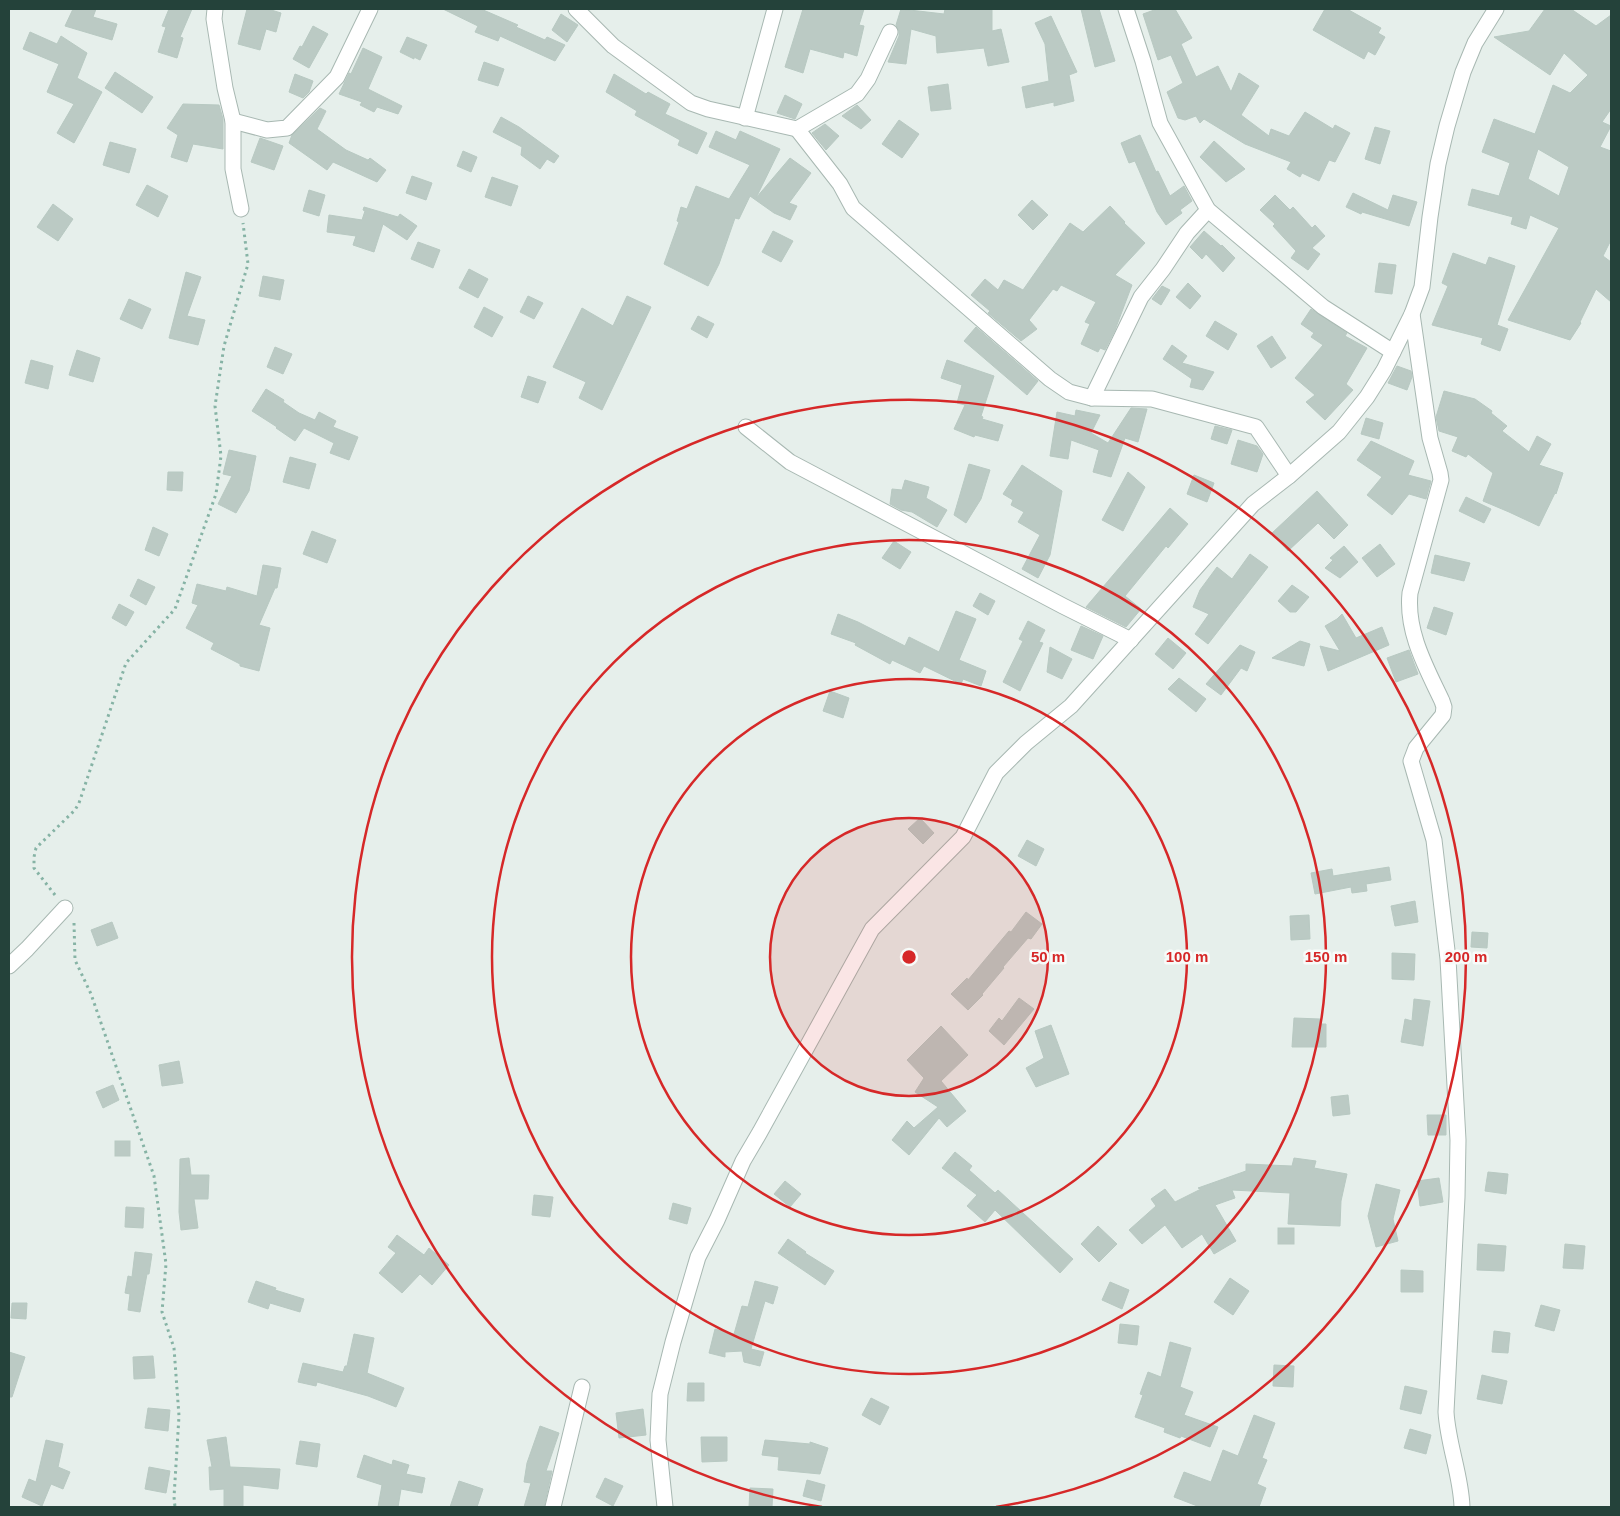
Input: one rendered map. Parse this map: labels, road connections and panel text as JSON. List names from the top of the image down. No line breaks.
{"rings":["50 m","100 m","150 m","200 m"]}
